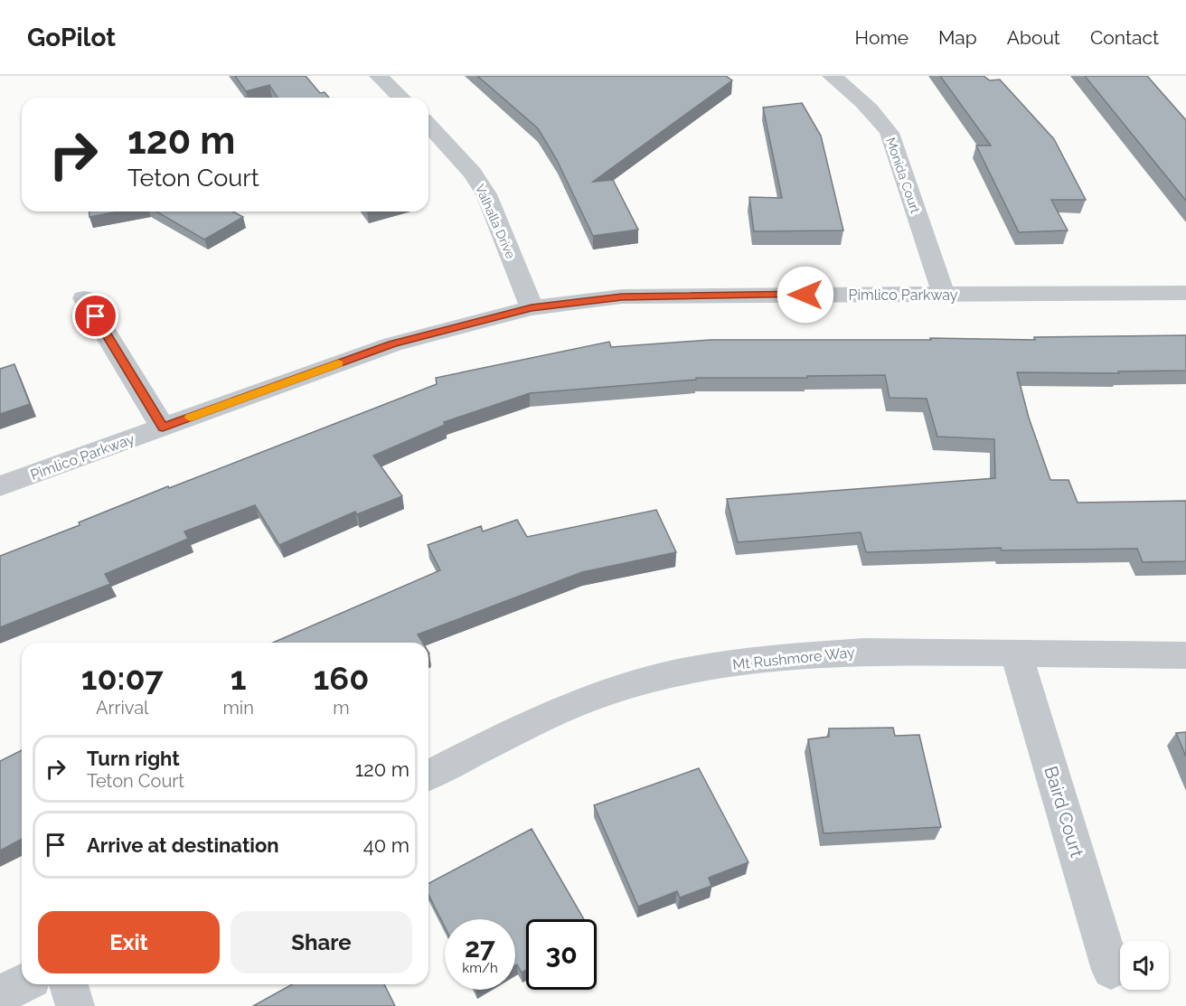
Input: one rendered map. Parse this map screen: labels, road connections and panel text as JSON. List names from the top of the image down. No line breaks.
{"streets":{"street":["Monida Court","Valhalla Drive","Pimlico Parkway","Mt Rushmore Way","Baird Court"]},"crossings":[["Monida Court","Pimlico Parkway"],["Valhalla Drive","Pimlico Parkway"],["Mt Rushmore Way","Baird Court"]],"page":{"header":"GoPilot","nav":["Home","Map","About","Contact"],"turn":["120 m","Teton Court"],"eta":["10:07","Arrival","1","min","160","m"],"list":[{"name":"Turn right","note":"Teton Court","value":"120 m"},{"name":"Arrive at destination","value":"40 m"}],"buttons":["Exit","Share"],"speed":"27 km/h","limit":"30"}}
